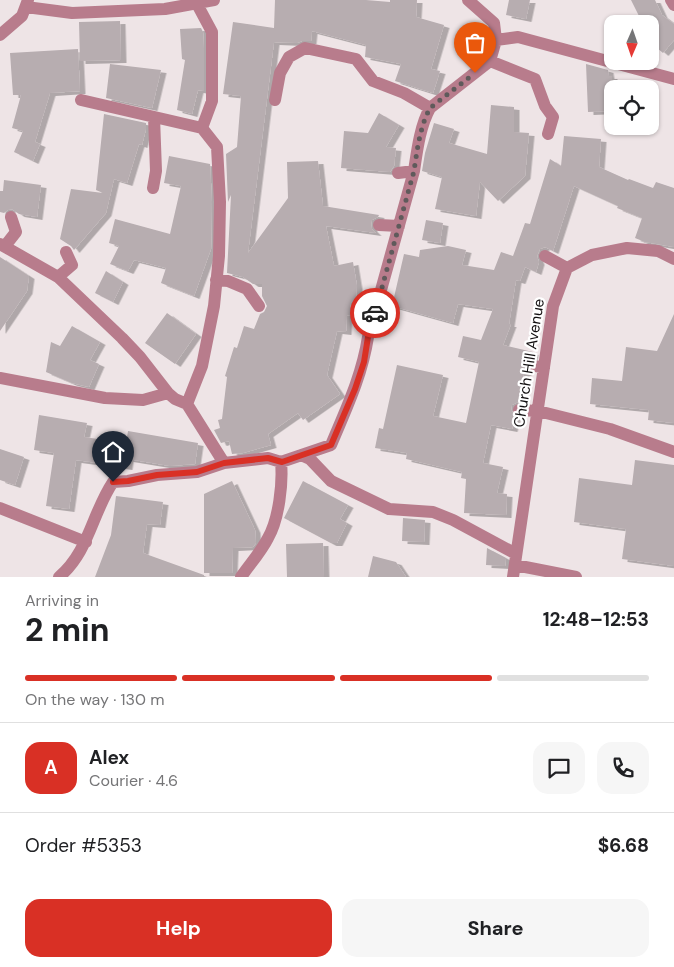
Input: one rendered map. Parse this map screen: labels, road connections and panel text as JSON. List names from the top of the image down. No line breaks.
{"streets":{"street":["Church Hill Avenue"]},"north":"bottom","page":{"heading":["2 min","Arriving in","12:48–12:53"],"panel":["Alex","Courier · 4.6","Order #5353","$6.68"],"bar":"On the way · 130 m","round":"A","buttons":["Help","Share"]}}
